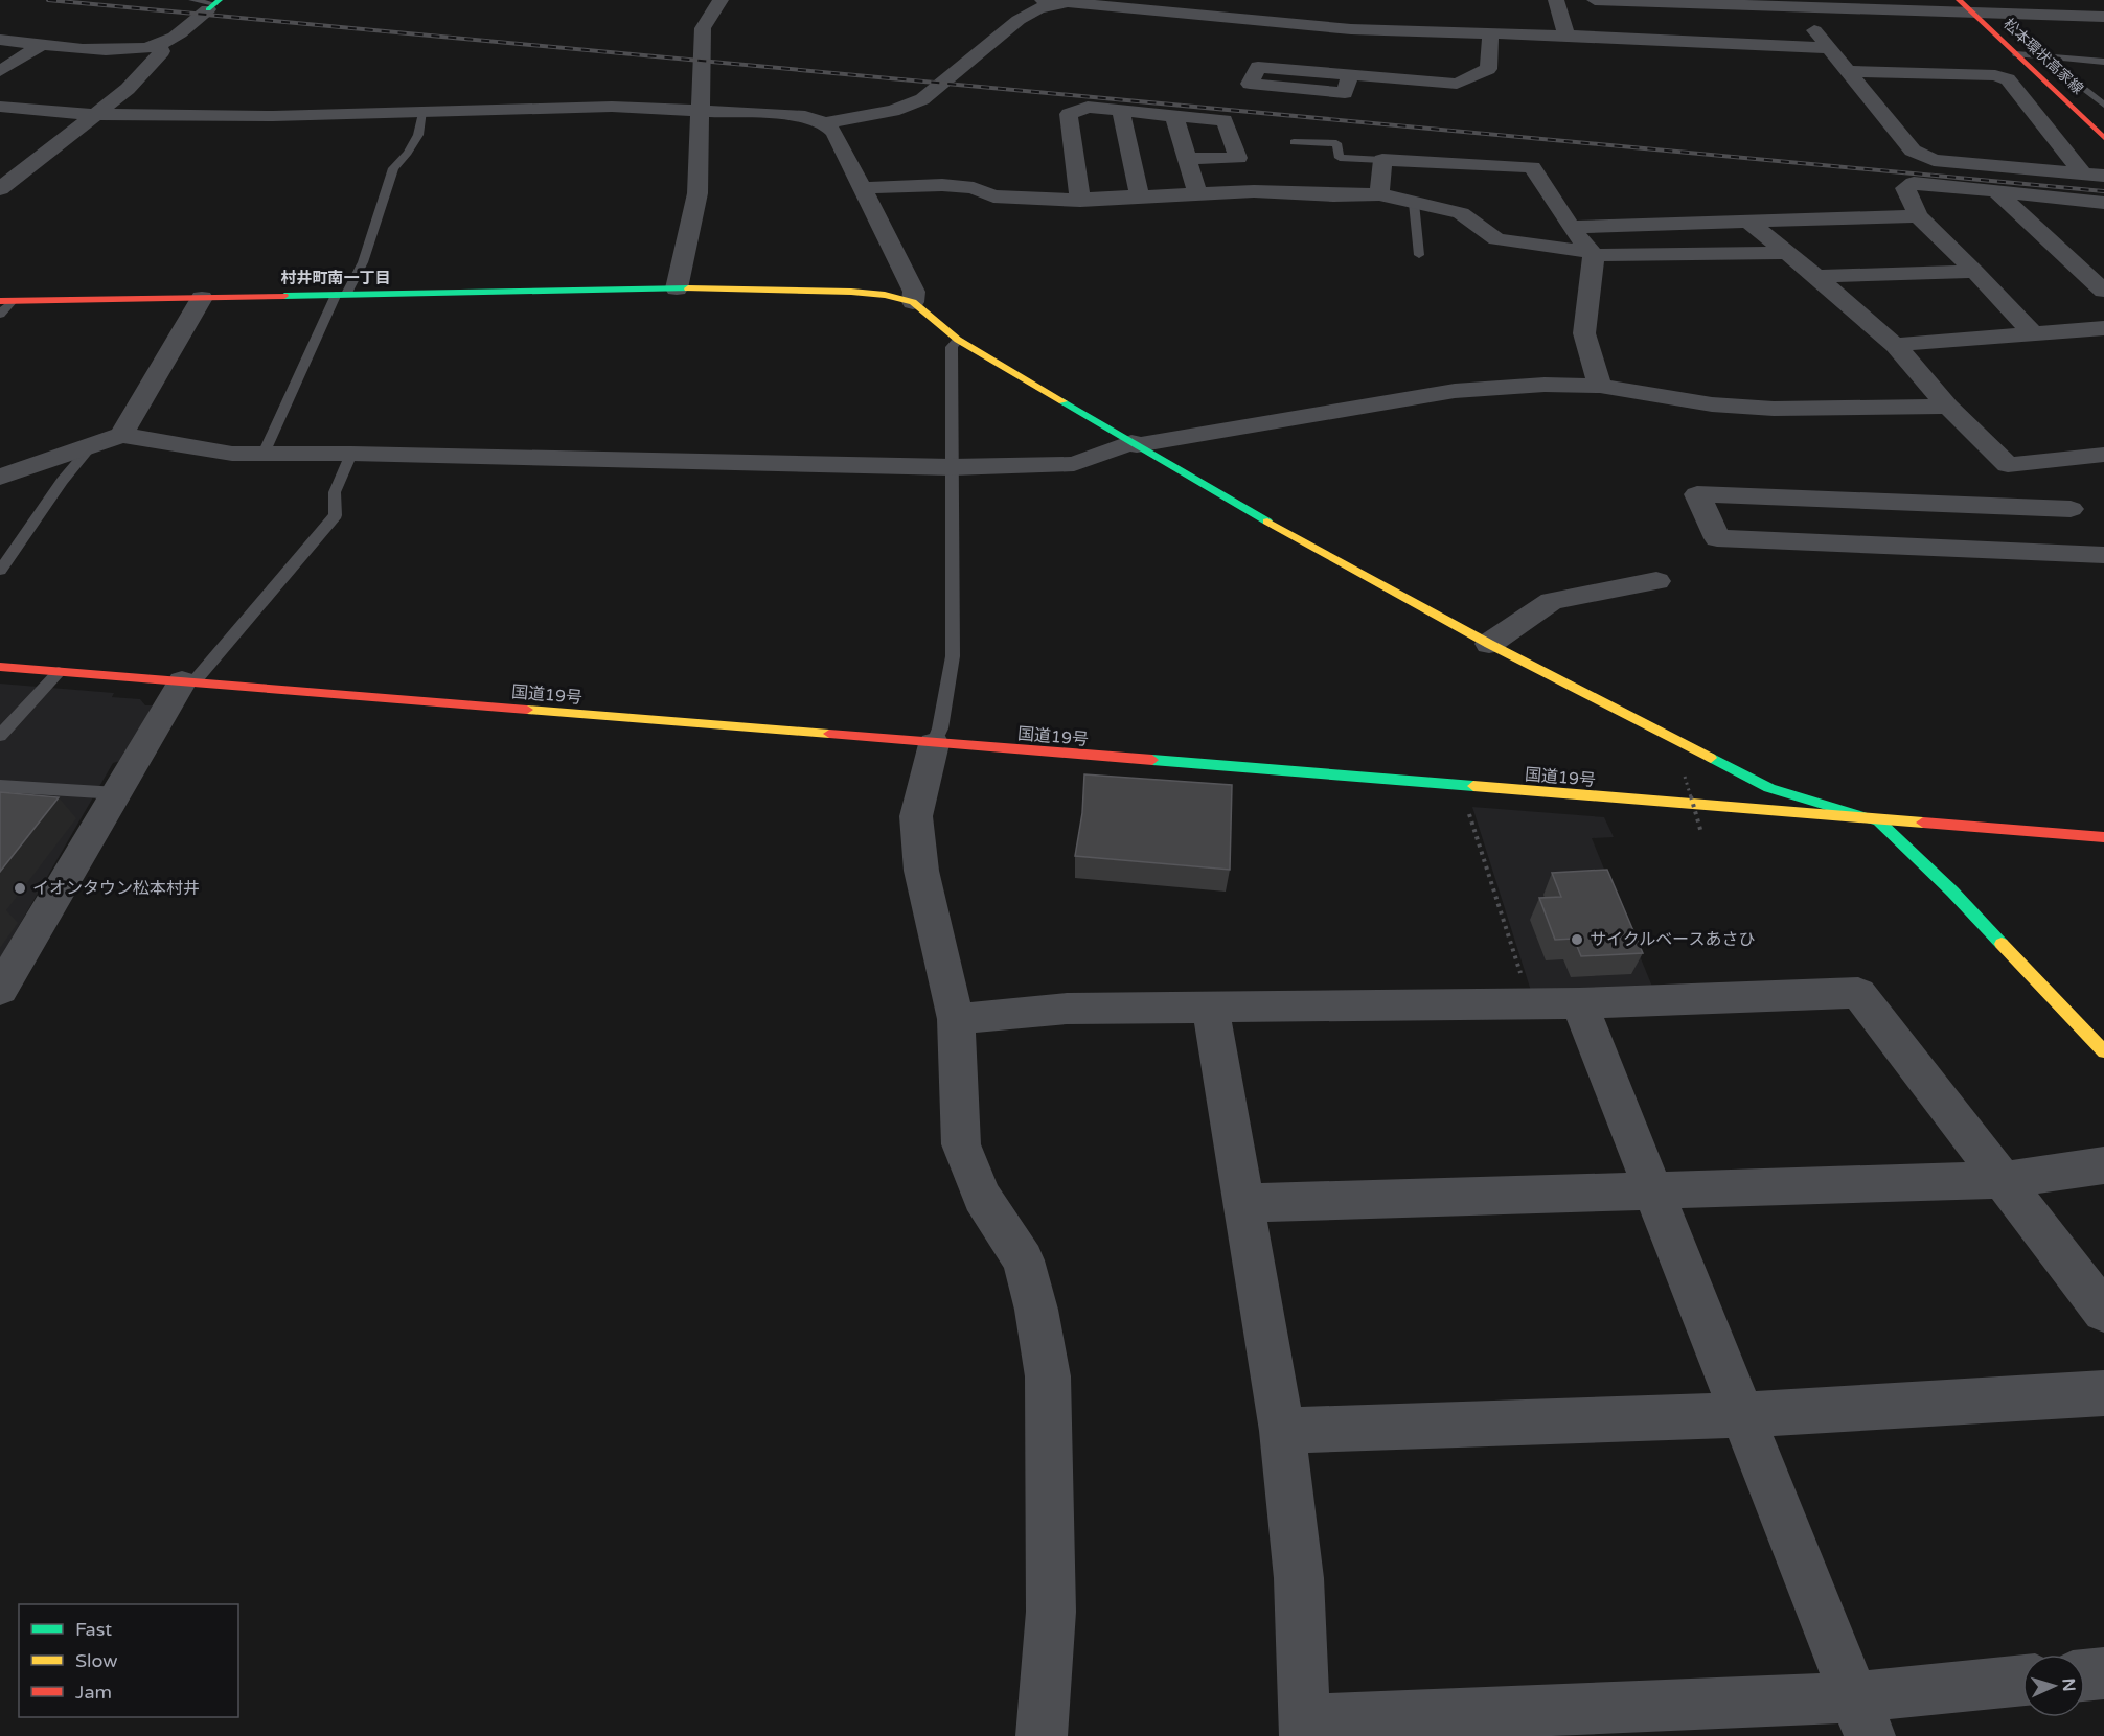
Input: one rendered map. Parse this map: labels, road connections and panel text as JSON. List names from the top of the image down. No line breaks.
{"streets":{"main road":["松本環状高家線","国道19号"]},"districts":["村井町南一丁目"],"places":["イオンタウン松本村井","サイクルベースあさひ"],"legend":["Fast","Slow","Jam"],"north":"right"}
